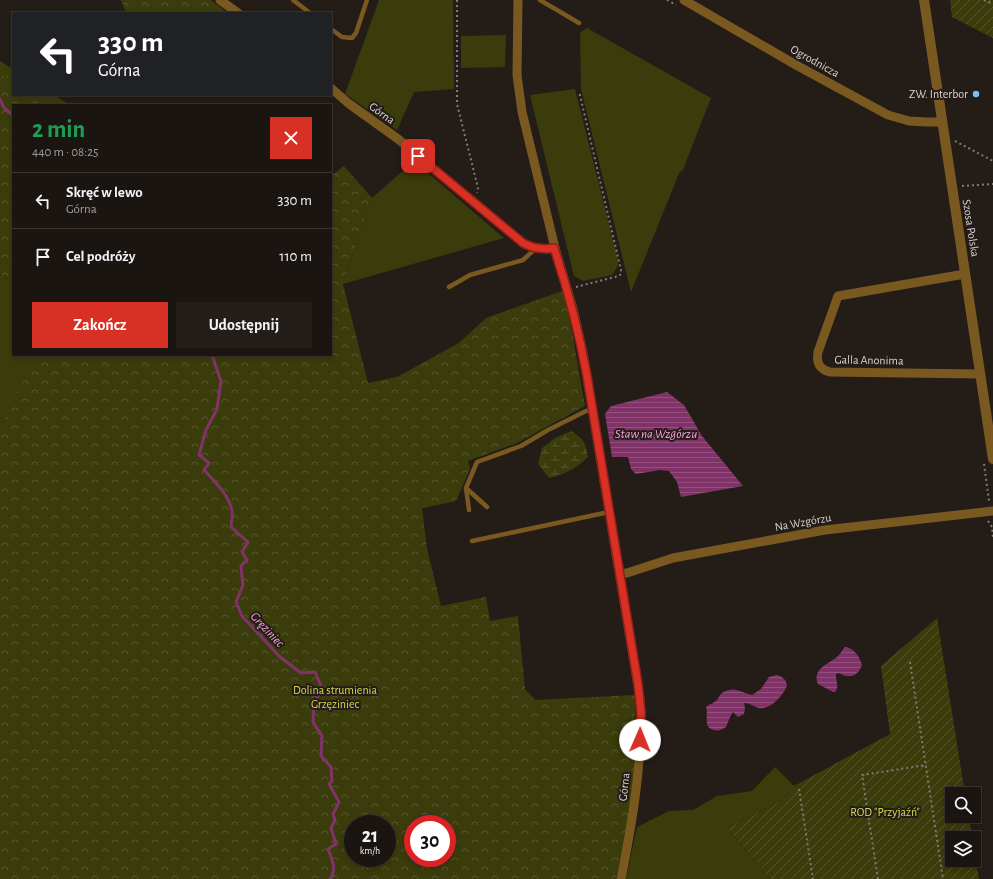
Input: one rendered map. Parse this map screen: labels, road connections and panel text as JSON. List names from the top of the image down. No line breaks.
{"streets":{"street":["Ogrodnicza","Górna","Szosa Polska","Galla Anonima","Na Wzgórzu"]},"crossings":[["Ogrodnicza","Szosa Polska"],["Górna","Na Wzgórzu"],["Szosa Polska","Galla Anonima"]],"water":["Staw na Wzgórzu","Gręziniec"],"parks":["Dolina strumienia Grzęziniec","ROD \"Przyjaźń\""],"places":["ZW. Interbor"],"page":{"turn":["330 m","Górna"],"heading":["2 min","440 m · 08:25"],"list":[{"name":"Skręć w lewo","note":"Górna","value":"330 m"},{"name":"Cel podróży","value":"110 m"}],"buttons":["Zakończ","Udostępnij"],"speed":"21 km/h","limit":"30"}}
